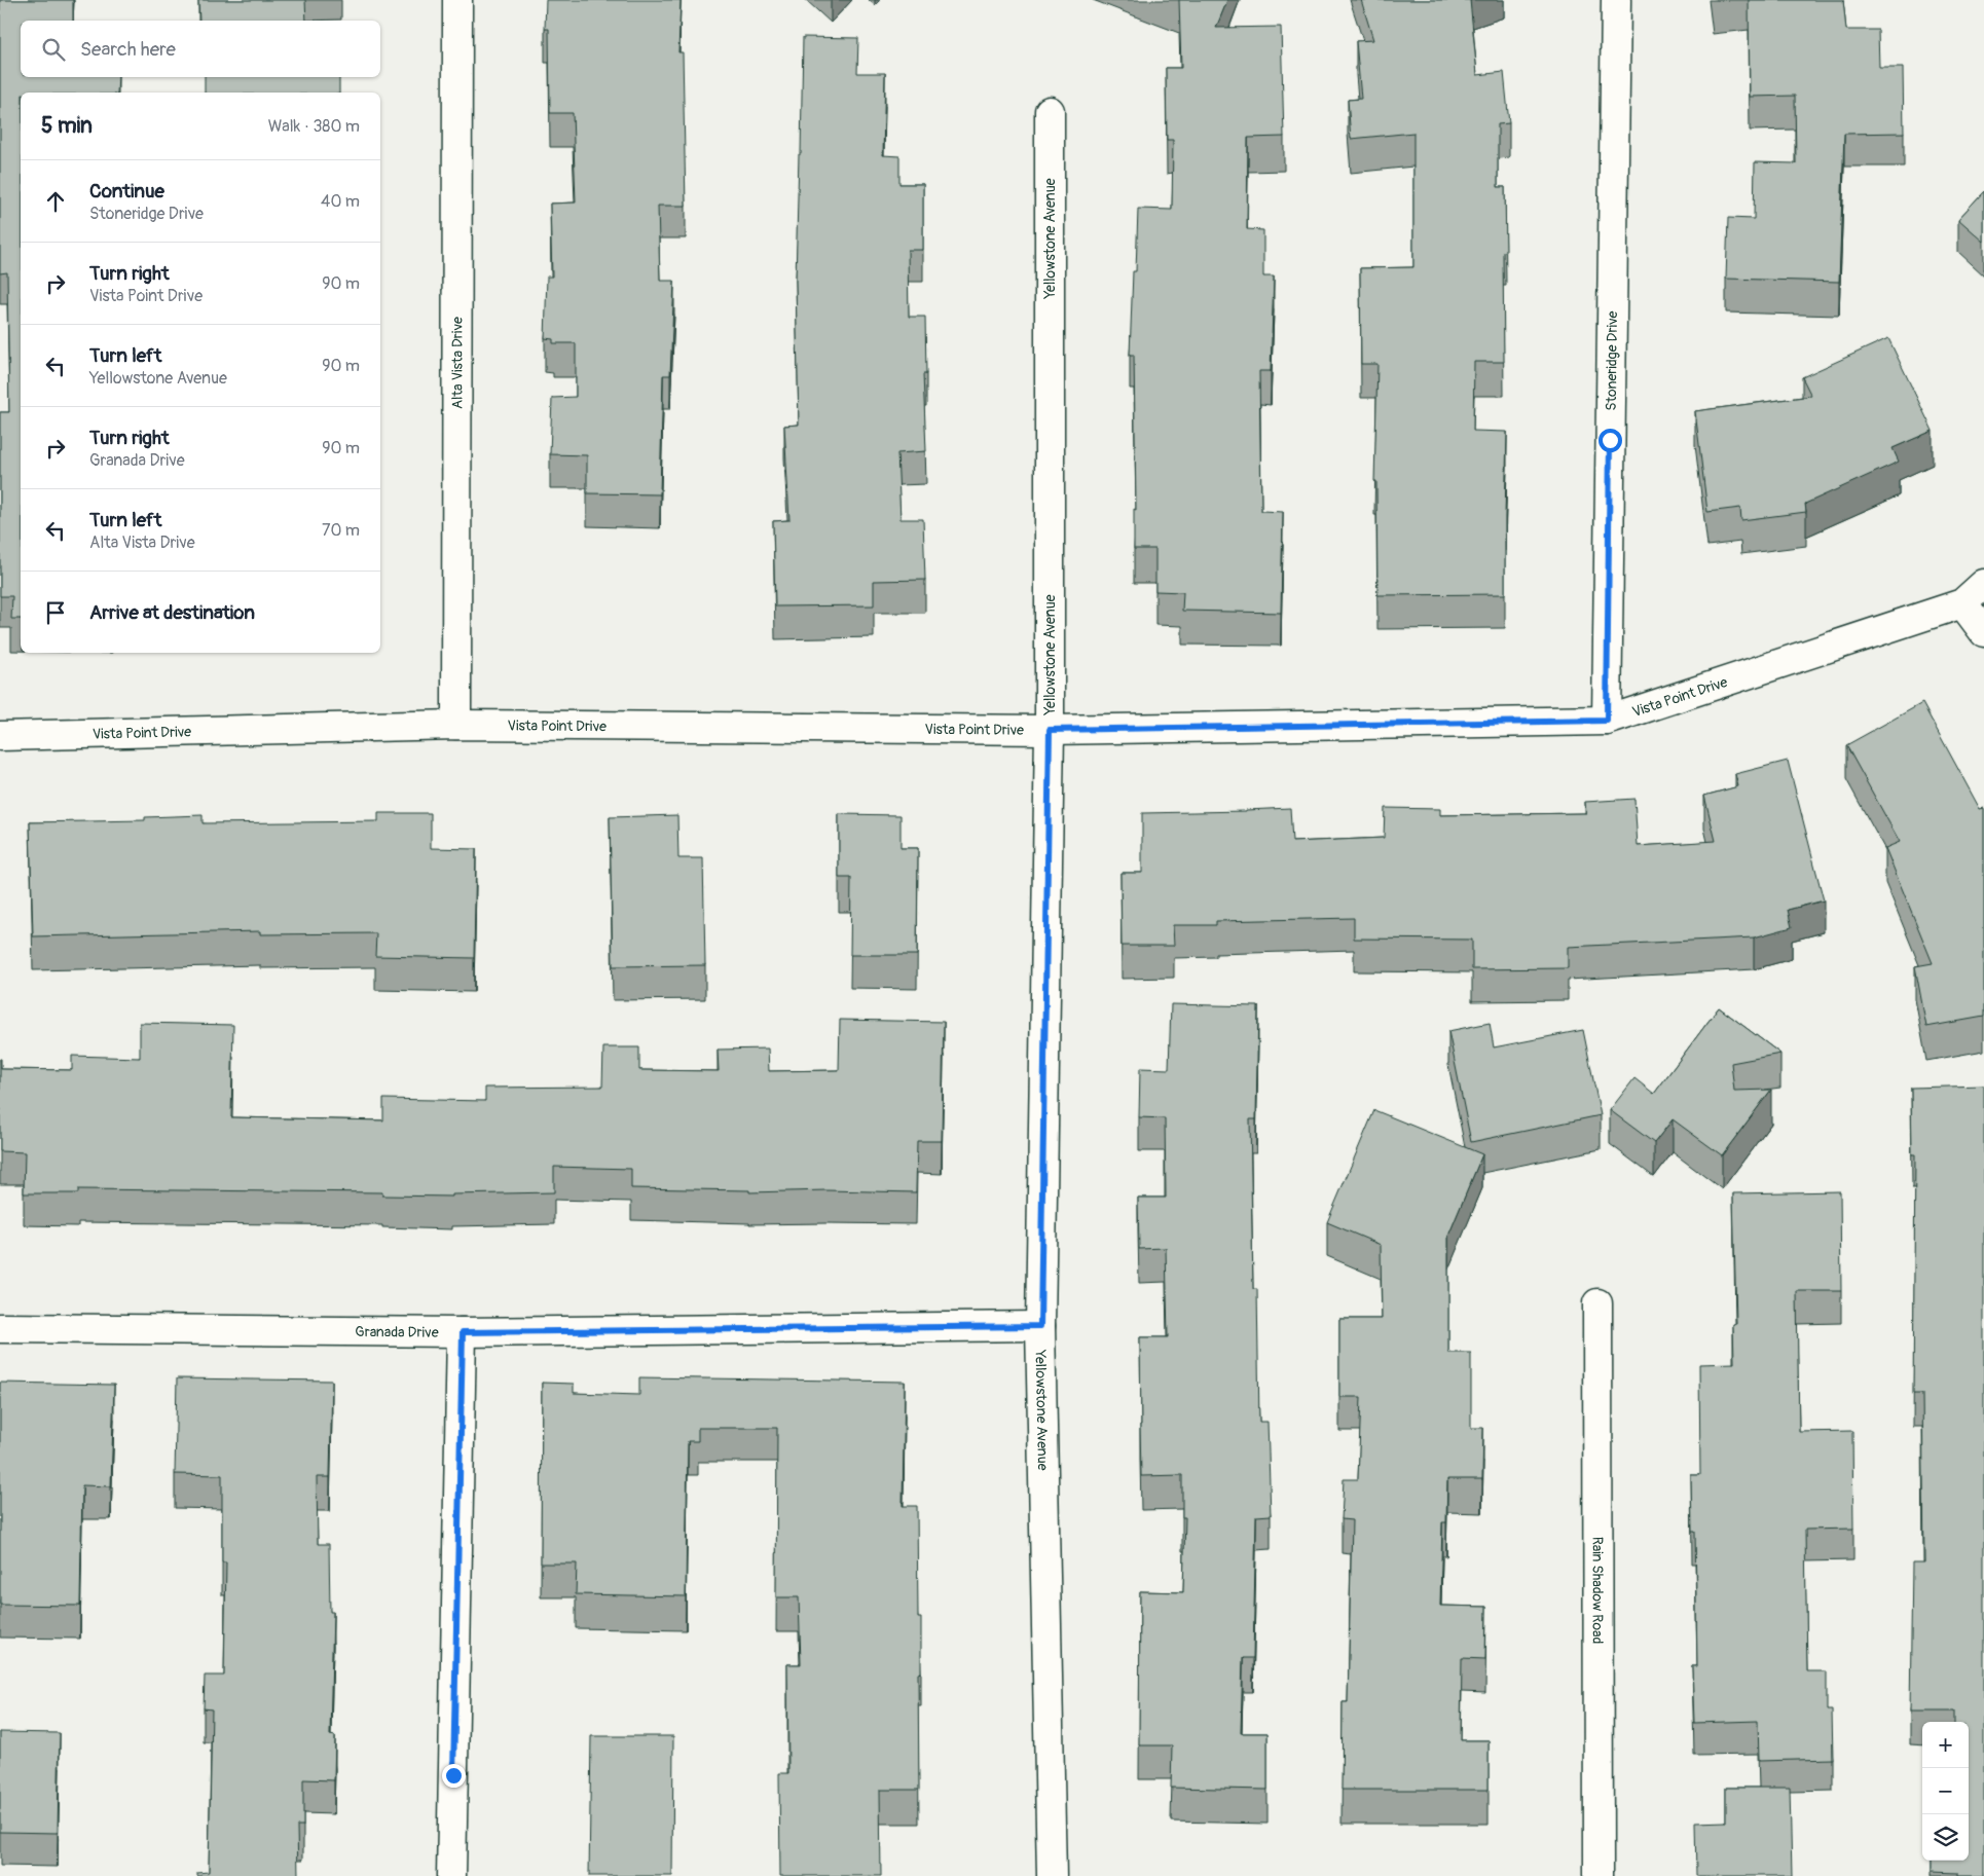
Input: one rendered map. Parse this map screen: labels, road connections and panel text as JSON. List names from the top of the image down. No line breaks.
{"streets":{"street":["Yellowstone Avenue","Stoneridge Drive","Alta Vista Drive","Vista Point Drive","Granada Drive","Rain Shadow Road"]},"crossings":[["Yellowstone Avenue","Vista Point Drive"],["Yellowstone Avenue","Granada Drive"],["Stoneridge Drive","Vista Point Drive"],["Alta Vista Drive","Vista Point Drive"]],"page":{"search":"Search here","heading":["5 min","Walk · 380 m"],"list":[["Continue","Stoneridge Drive","40 m"],["Turn right","Vista Point Drive","90 m"],["Turn left","Yellowstone Avenue","90 m"],["Turn right","Granada Drive","90 m"],["Turn left","Alta Vista Drive","70 m"],"Arrive at destination"],"map_buttons":["+","−"]}}
